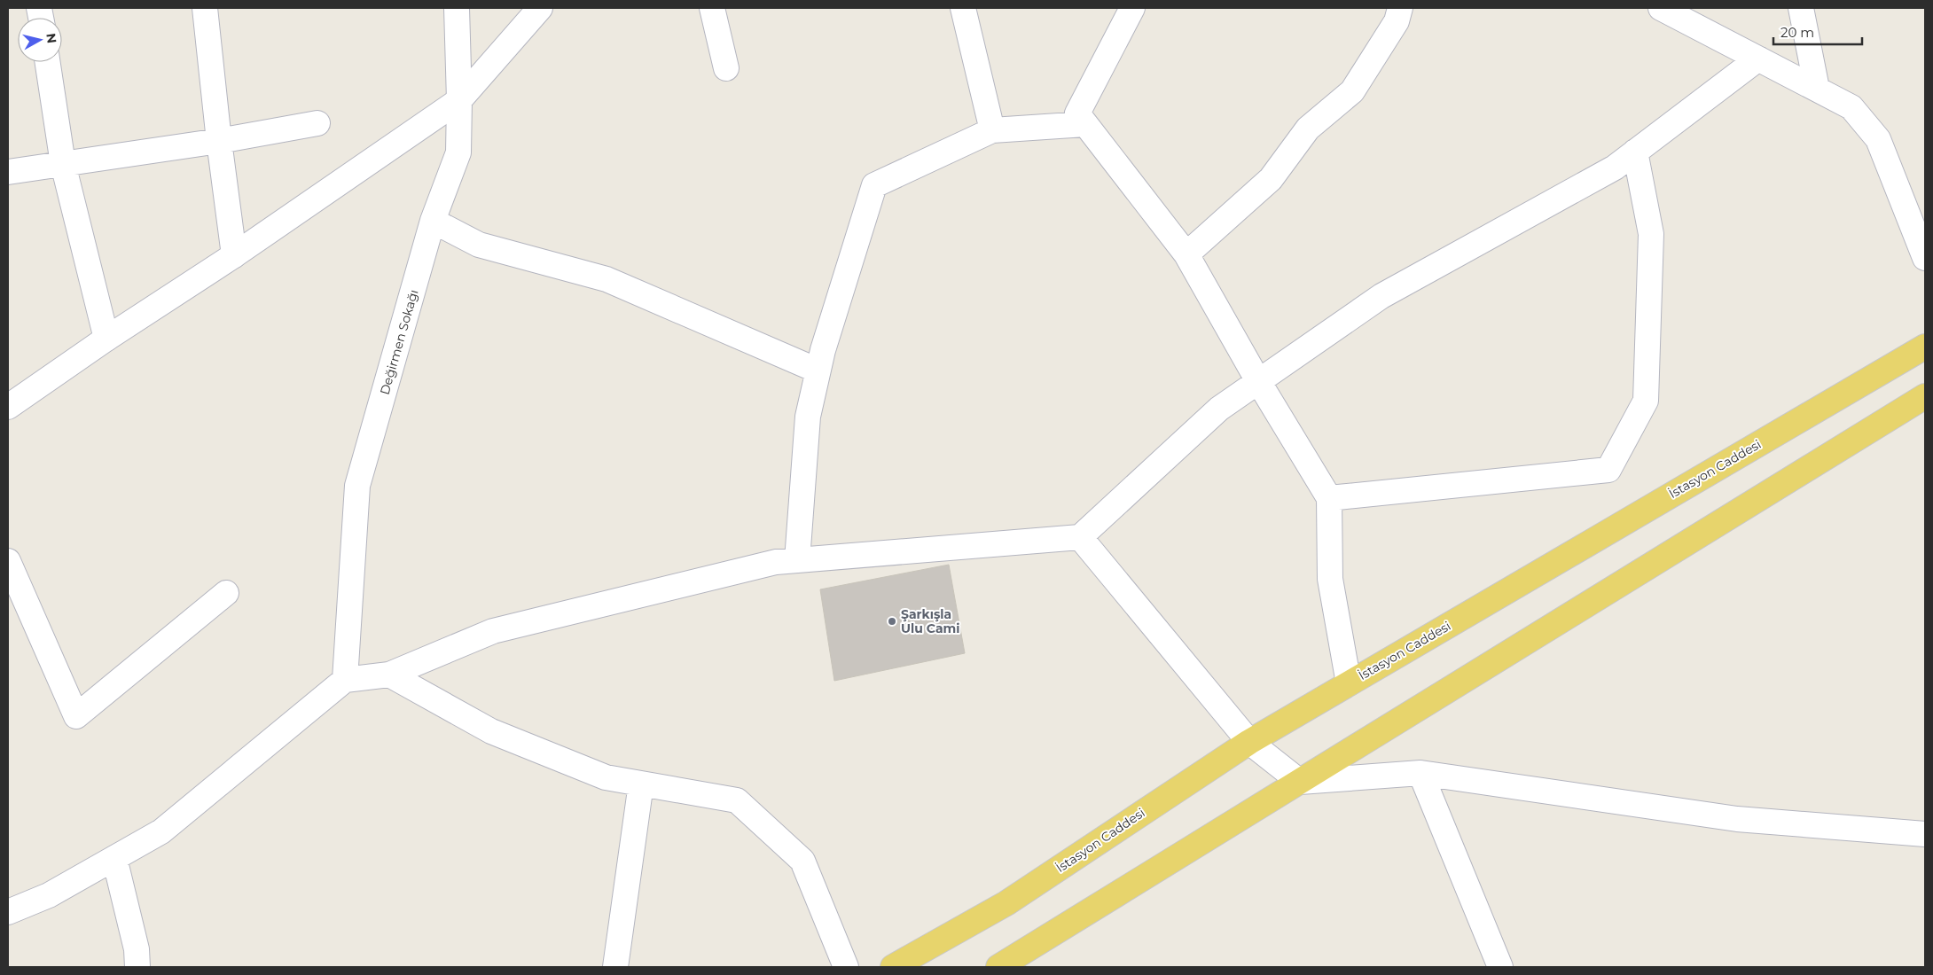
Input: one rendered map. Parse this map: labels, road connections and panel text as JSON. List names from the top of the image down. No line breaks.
{"streets":{"main road":["İstasyon Caddesi"],"street":["Değirmen Sokağı"]},"places":["Şarkışla Ulu Cami"],"scale_bar":"20 m","north":"right"}
